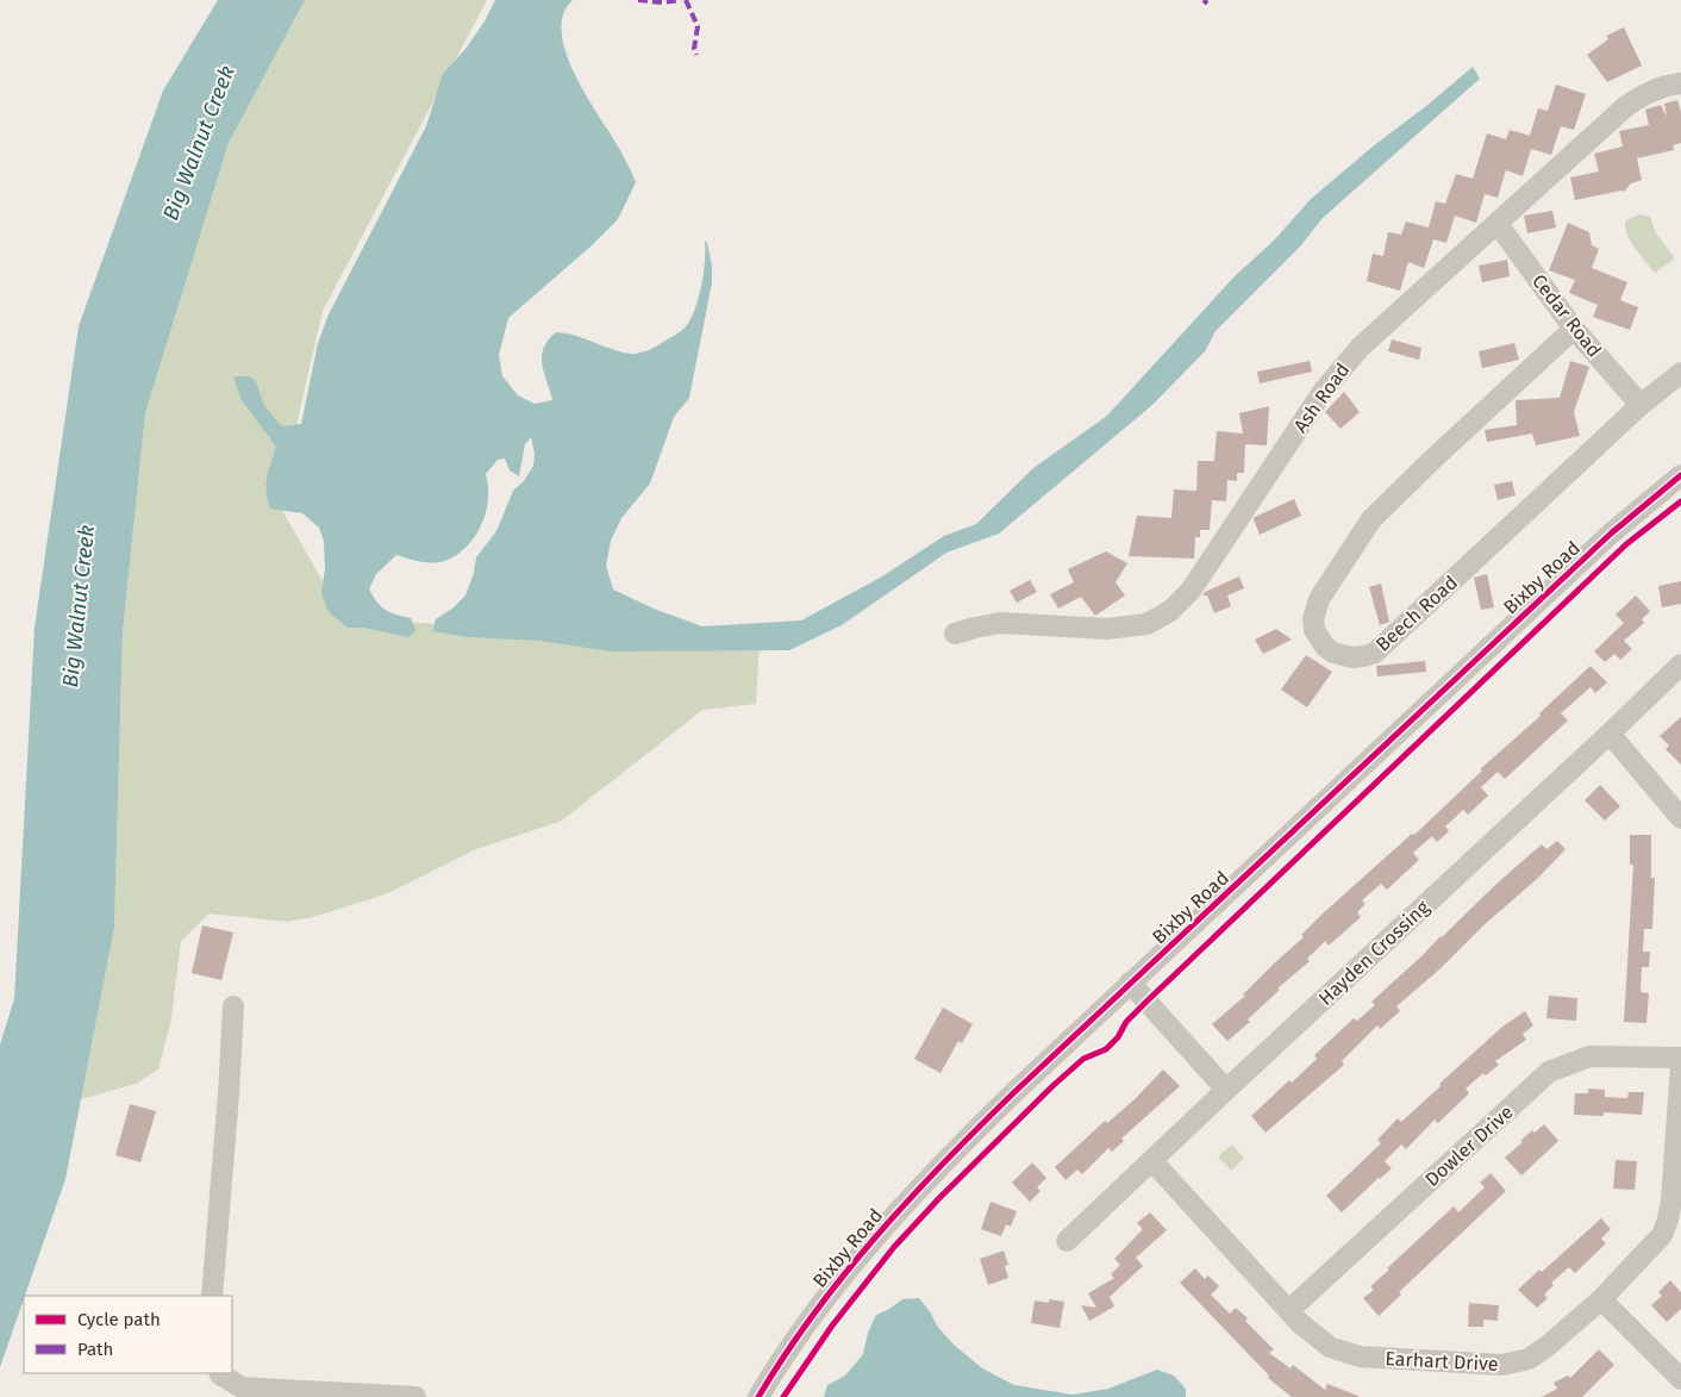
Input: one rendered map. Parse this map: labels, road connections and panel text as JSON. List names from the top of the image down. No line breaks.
{"streets":{"street":["Cedar Road","Ash Road","Bixby Road","Beech Road","Hayden Crossing","Dowler Drive","Earhart Drive"]},"crossings":[["Cedar Road","Ash Road"],["Cedar Road","Beech Road"],["Hayden Crossing","Earhart Drive"],["Dowler Drive","Earhart Drive"]],"water":["Big Walnut Creek"],"legend":["Cycle path","Path"]}
